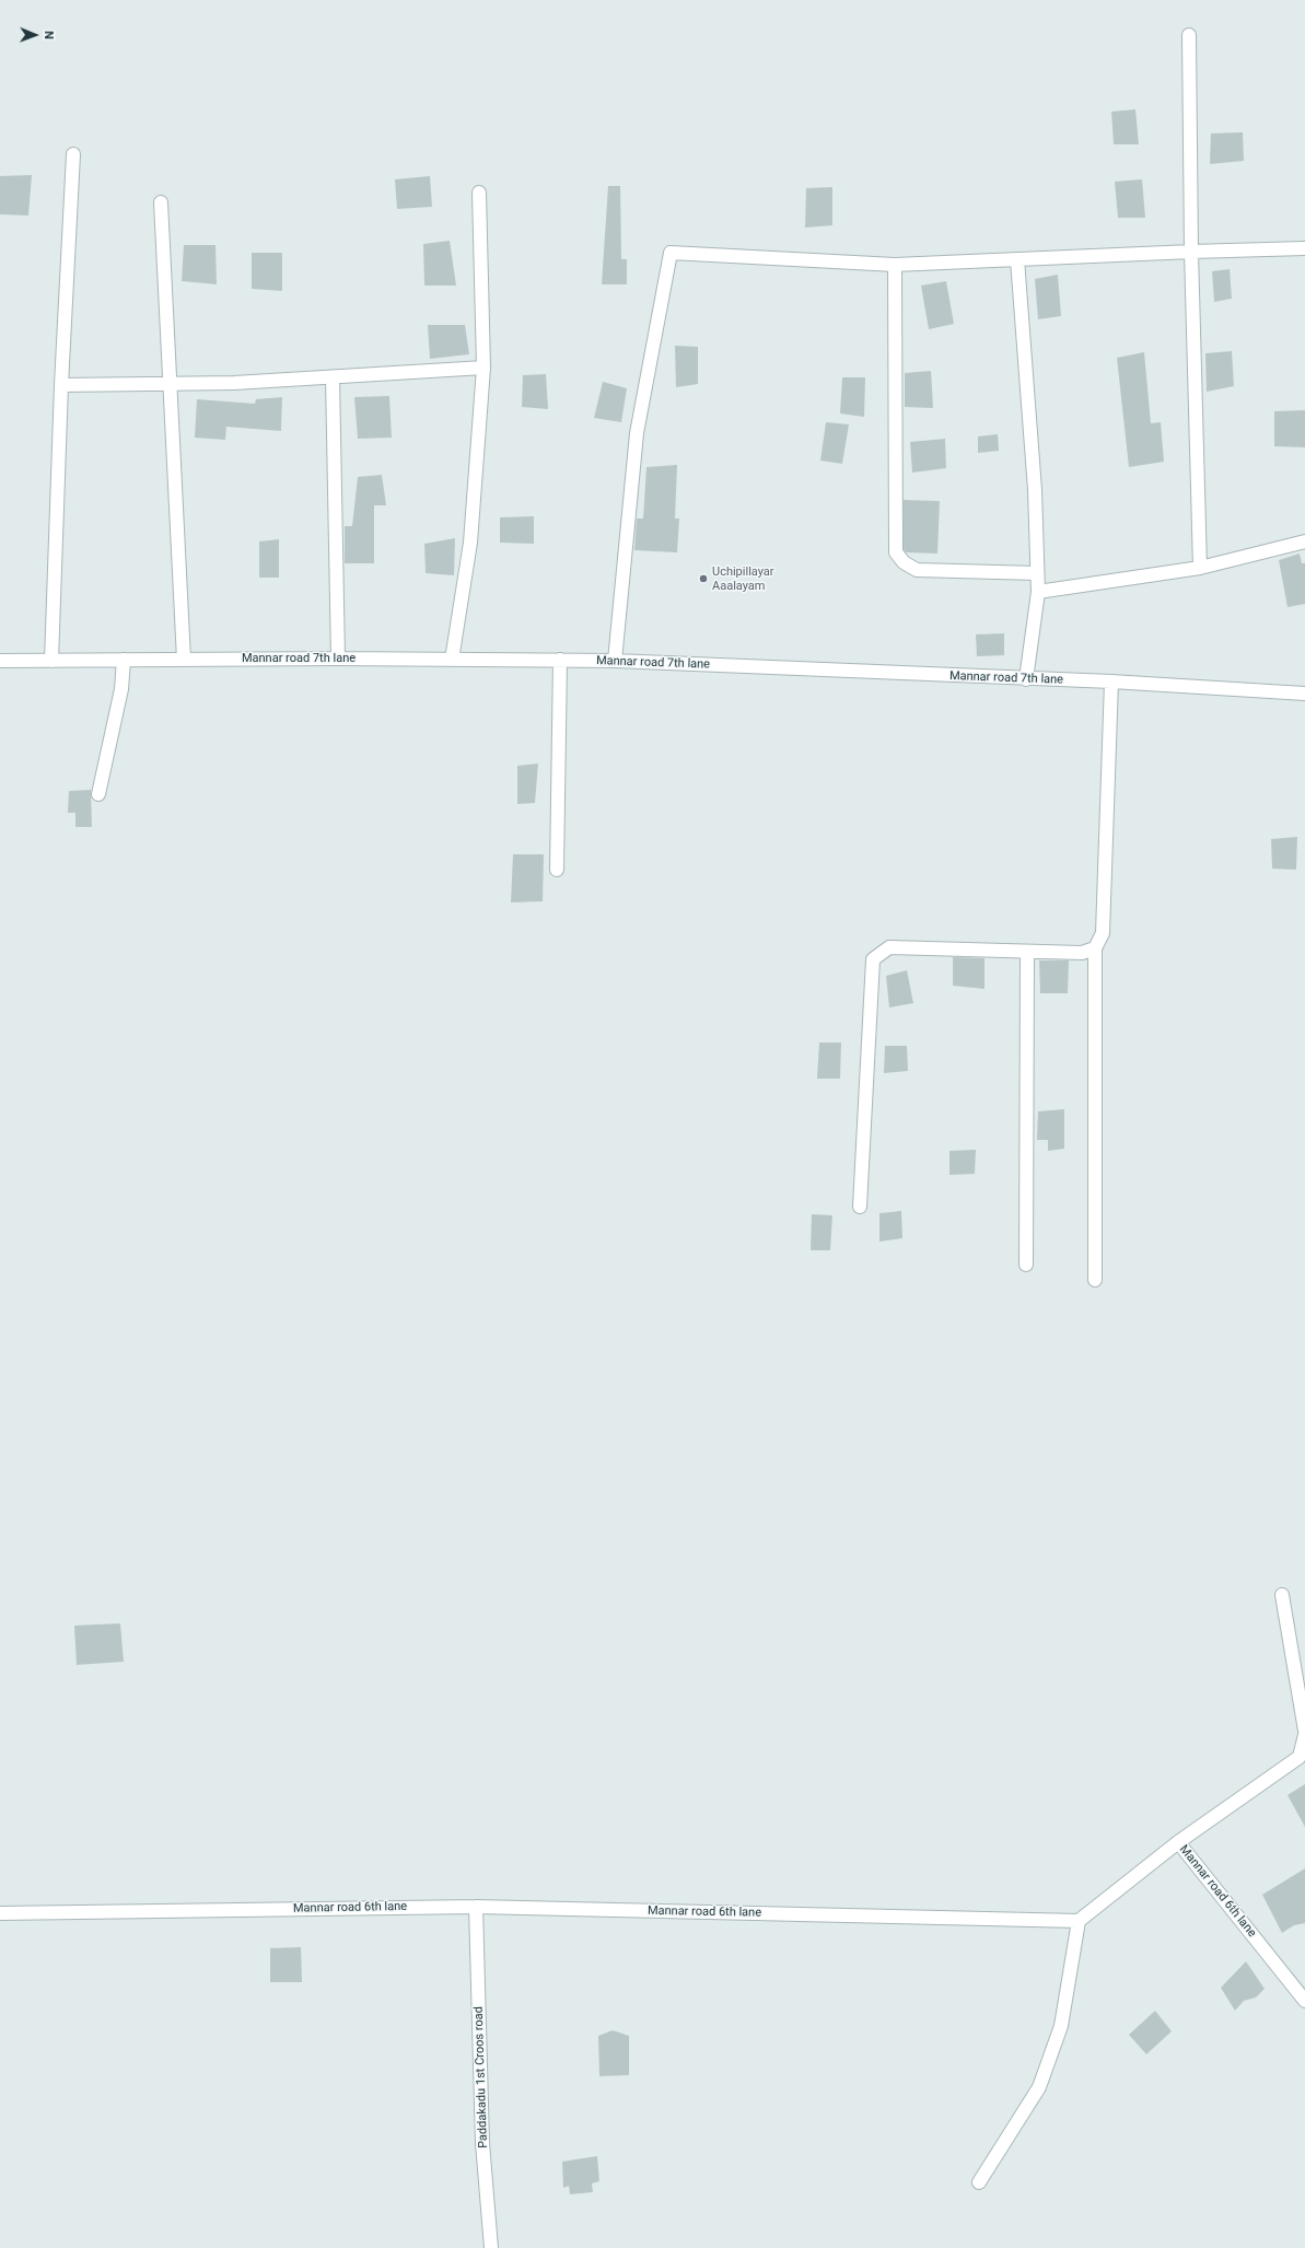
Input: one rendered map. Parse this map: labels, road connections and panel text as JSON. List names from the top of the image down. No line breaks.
{"streets":{"street":["Mannar road 7th lane","Mannar road 6th lane","Paddakadu 1st Croos road"]},"crossings":[["Mannar road 6th lane","Paddakadu 1st Croos road"]],"places":["Uchipillayar Aaalayam"],"north":"right"}
